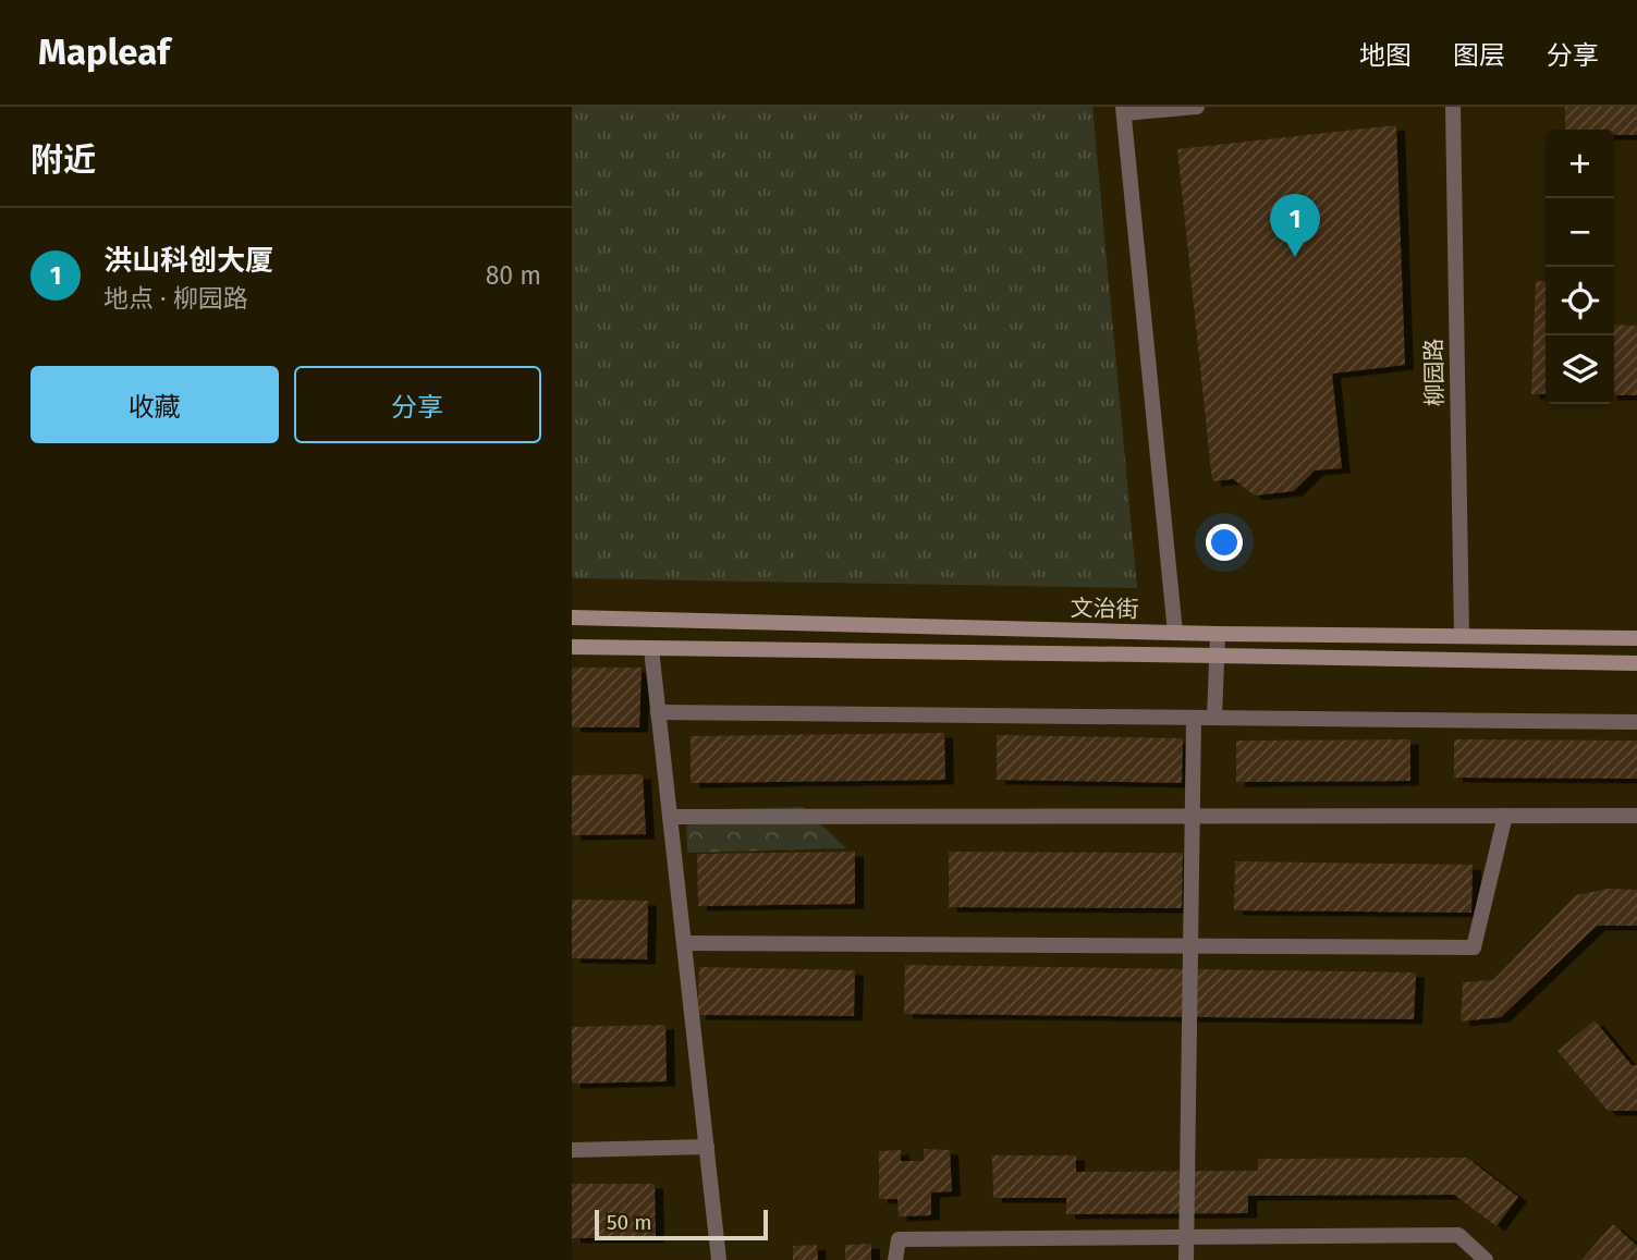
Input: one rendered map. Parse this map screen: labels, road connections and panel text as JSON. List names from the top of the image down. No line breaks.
{"streets":{"main road":["文治街"],"street":["柳园路"]},"crossings":[["柳园路","文治街"]],"scale_bar":"50 m","page":{"header":"Mapleaf","nav":["地图","图层","分享"],"heading":"附近","map_buttons":["+","−"],"pins":"1","list":[{"mark":"1","name":"洪山科创大厦","note":"地点 · 柳园路","value":"80 m"}],"buttons":["收藏","分享"],"scale":"50 m"}}
